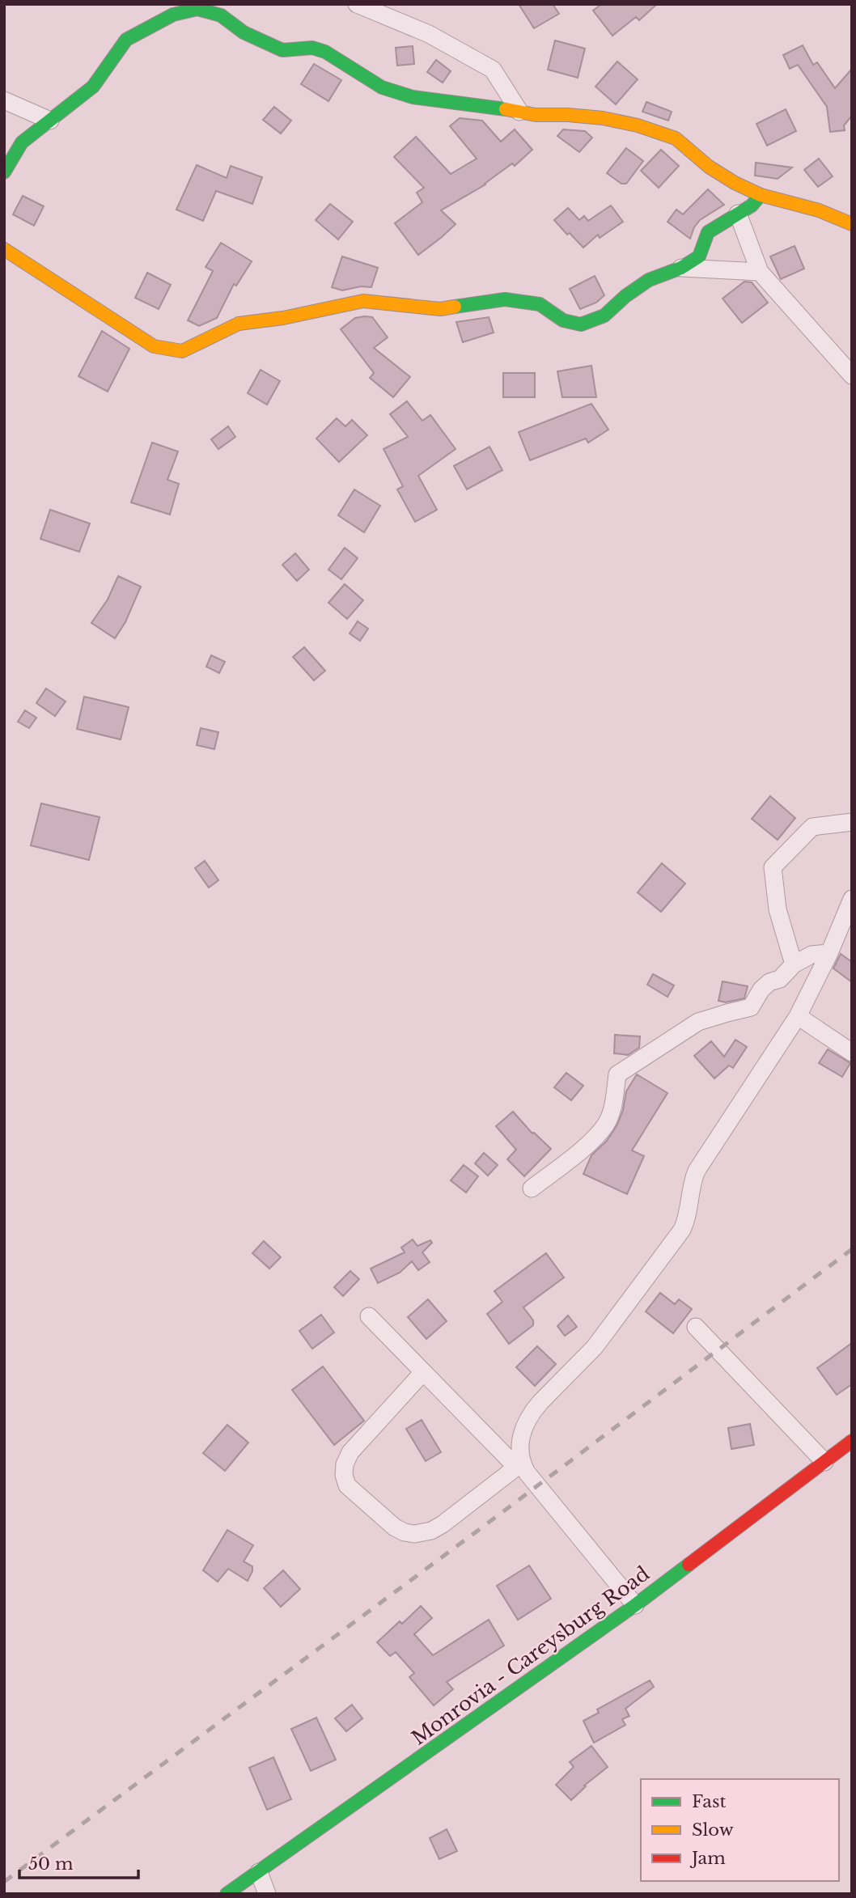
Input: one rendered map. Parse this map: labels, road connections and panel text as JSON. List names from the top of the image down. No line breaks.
{"streets":{"street":["Monrovia - Careysburg Road"]},"legend":["Fast","Slow","Jam"],"scale_bar":"50 m"}
